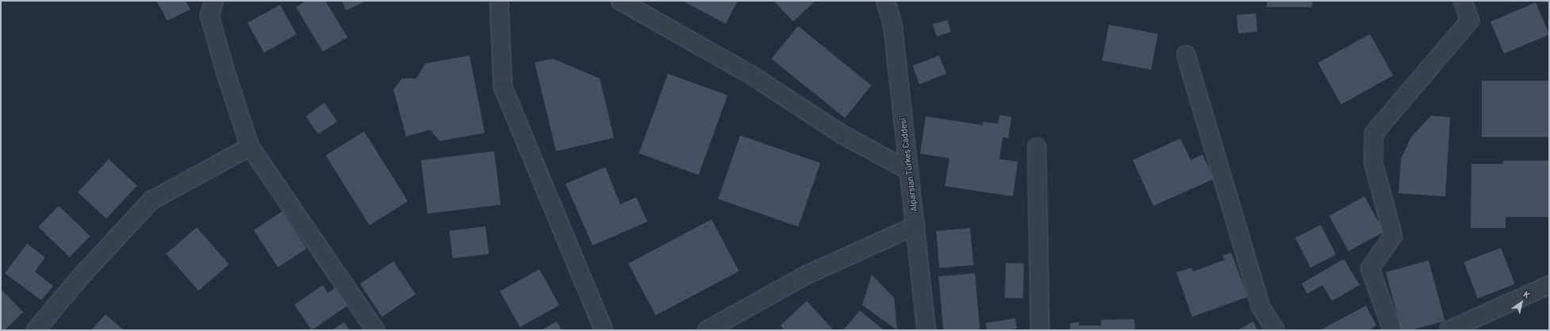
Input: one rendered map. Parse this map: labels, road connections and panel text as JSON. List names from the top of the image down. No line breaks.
{"streets":{"street":["Alparslan Türkeş Caddesi"]},"north":"top right"}
